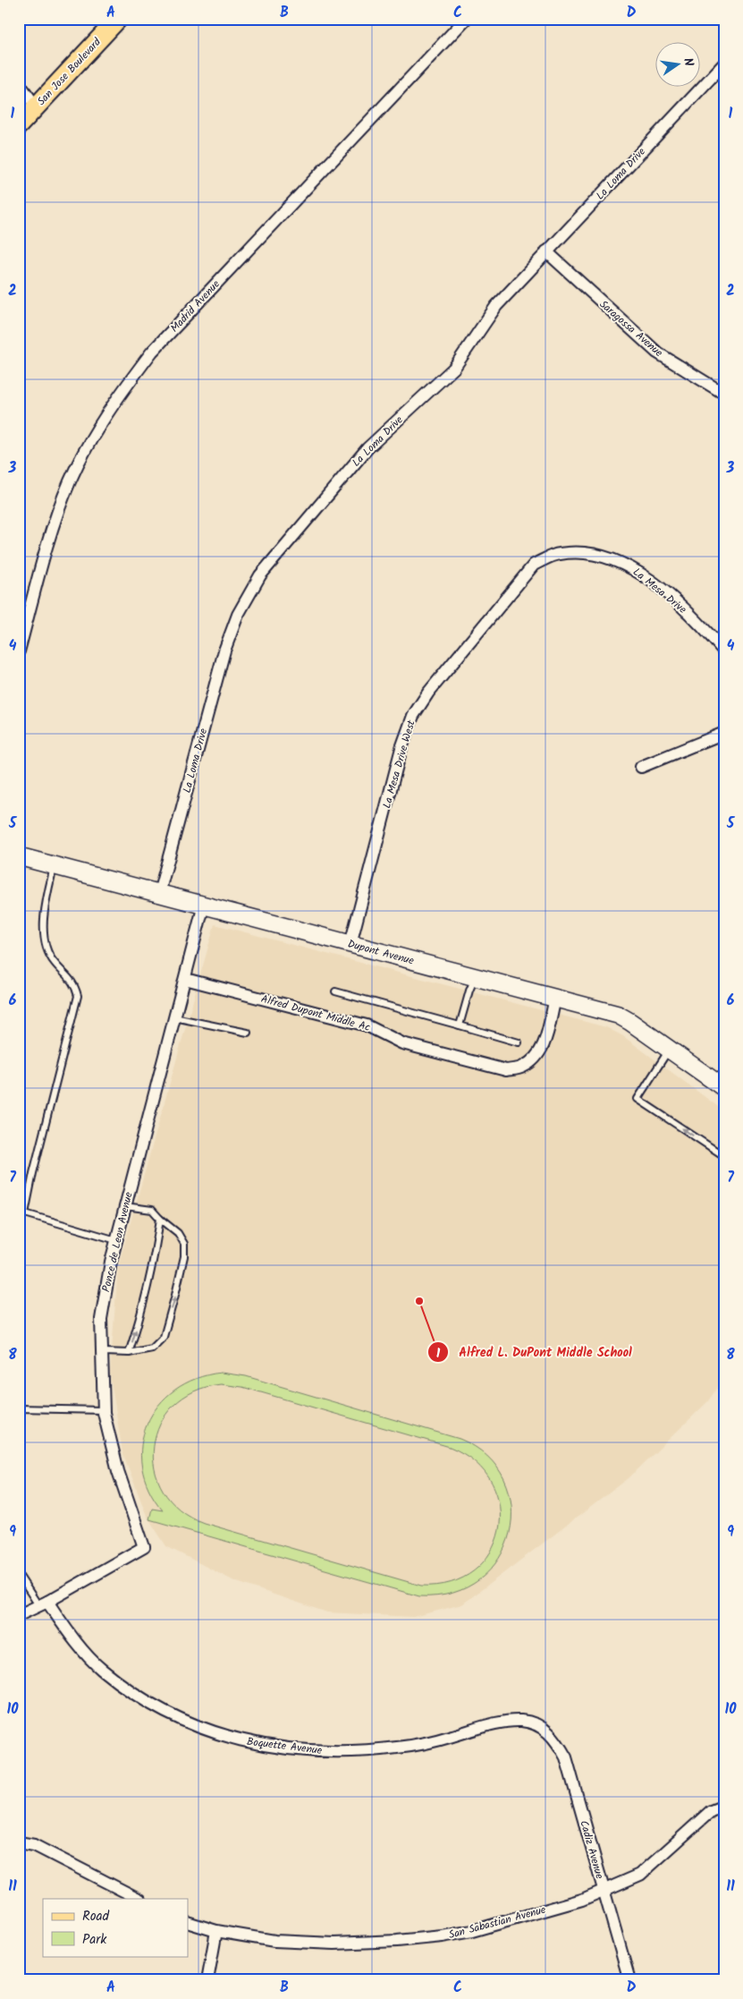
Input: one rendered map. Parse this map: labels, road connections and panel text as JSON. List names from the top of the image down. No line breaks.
{"streets":{"main road":["San Jose Boulevard"],"street":["La Loma Drive","Madrid Avenue","Saragossa Avenue","La Mesa Drive","La Mesa Drive West","Dupont Avenue","Alfred Dupont Middle Ac","Ponce de Leon Avenue","Boquette Avenue","Cadiz Avenue","San Sabastian Avenue"]},"crossings":[["La Loma Drive","Saragossa Avenue"],["La Loma Drive","Dupont Avenue"],["La Mesa Drive","La Mesa Drive West"],["La Mesa Drive West","Dupont Avenue"],["Dupont Avenue","Alfred Dupont Middle Ac"],["Dupont Avenue","Ponce de Leon Avenue"],["Alfred Dupont Middle Ac","Ponce de Leon Avenue"],["Ponce de Leon Avenue","Boquette Avenue"],["Boquette Avenue","Cadiz Avenue"],["Cadiz Avenue","San Sabastian Avenue"]],"places":["Alfred L. DuPont Middle School"],"legend":["Road","Park"],"north":"right","grid":{"columns":["A","B","C","D"],"rows":["1","2","3","4","5","6","7","8","9","10","11"]}}
